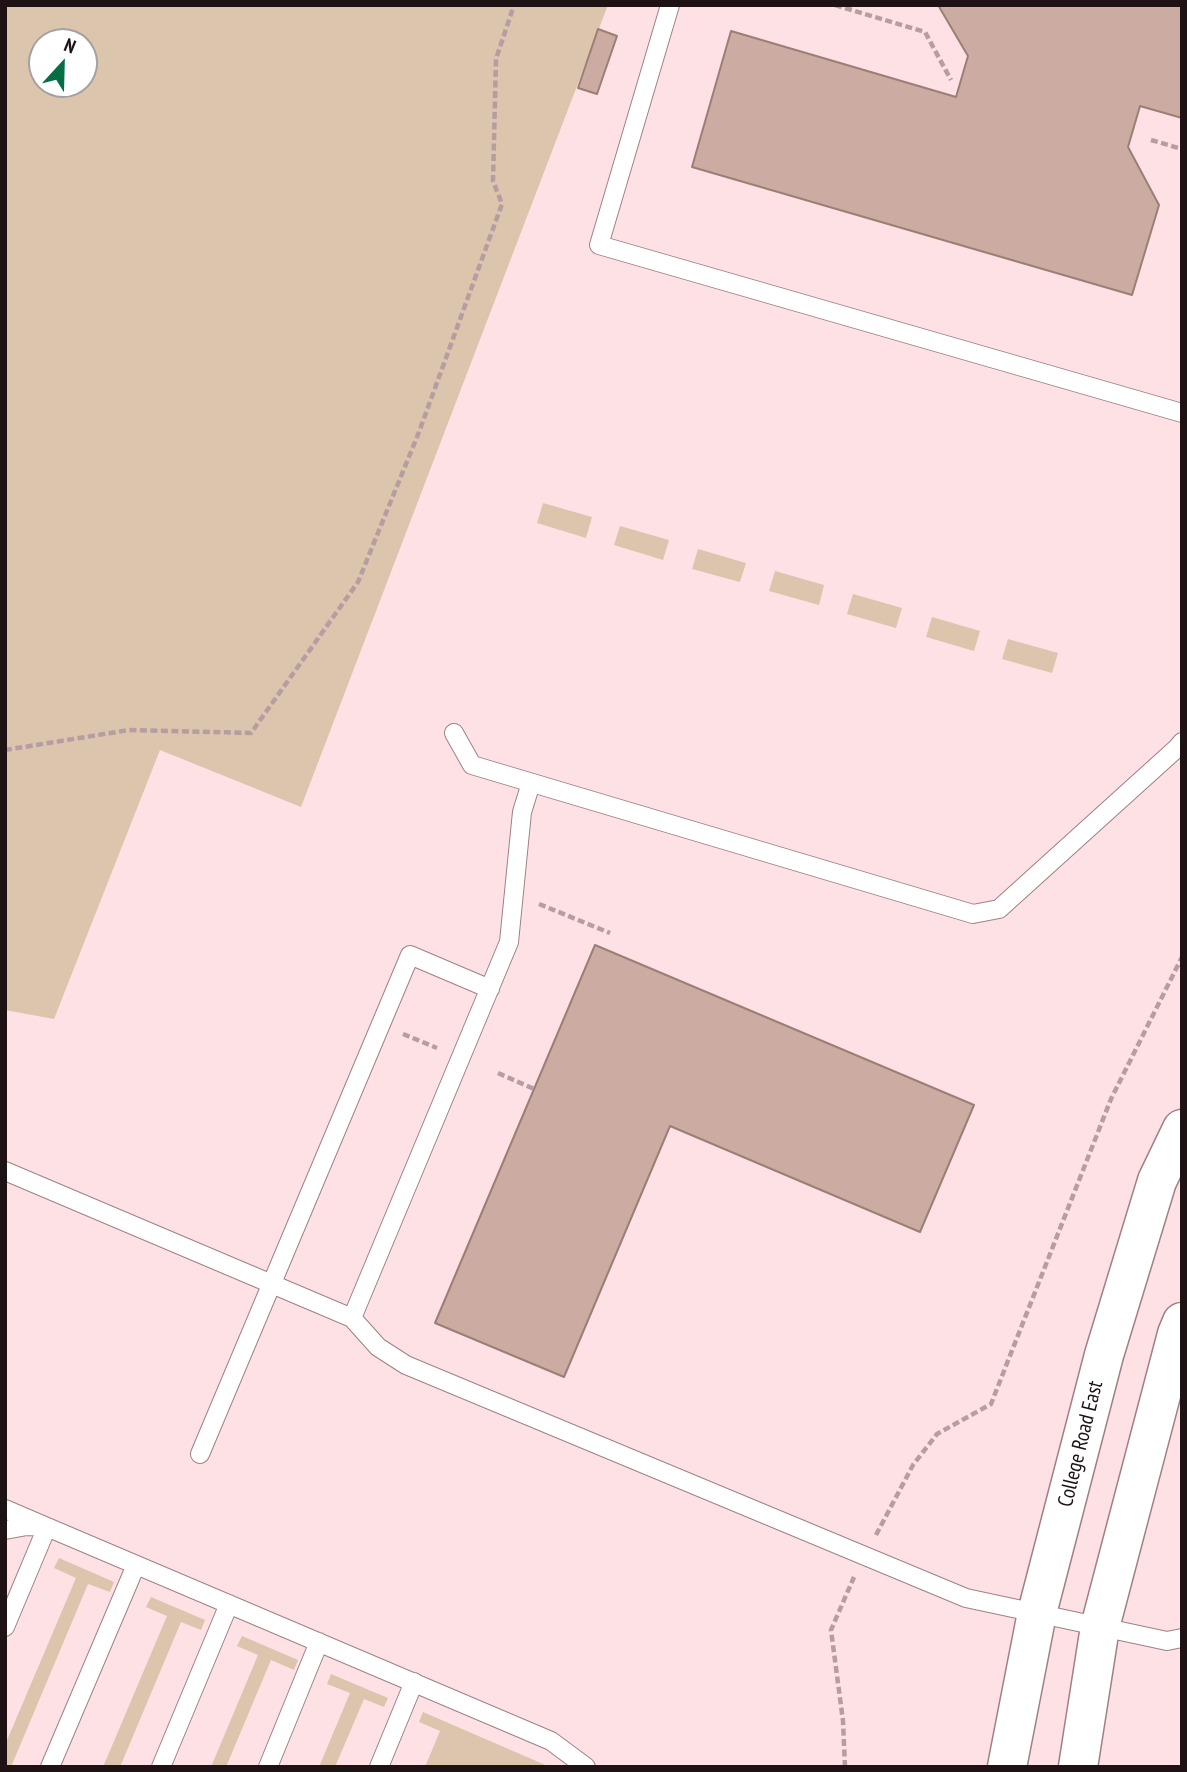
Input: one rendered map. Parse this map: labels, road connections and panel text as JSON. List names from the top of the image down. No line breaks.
{"streets":{"street":["College Road East"]},"north":"top"}
